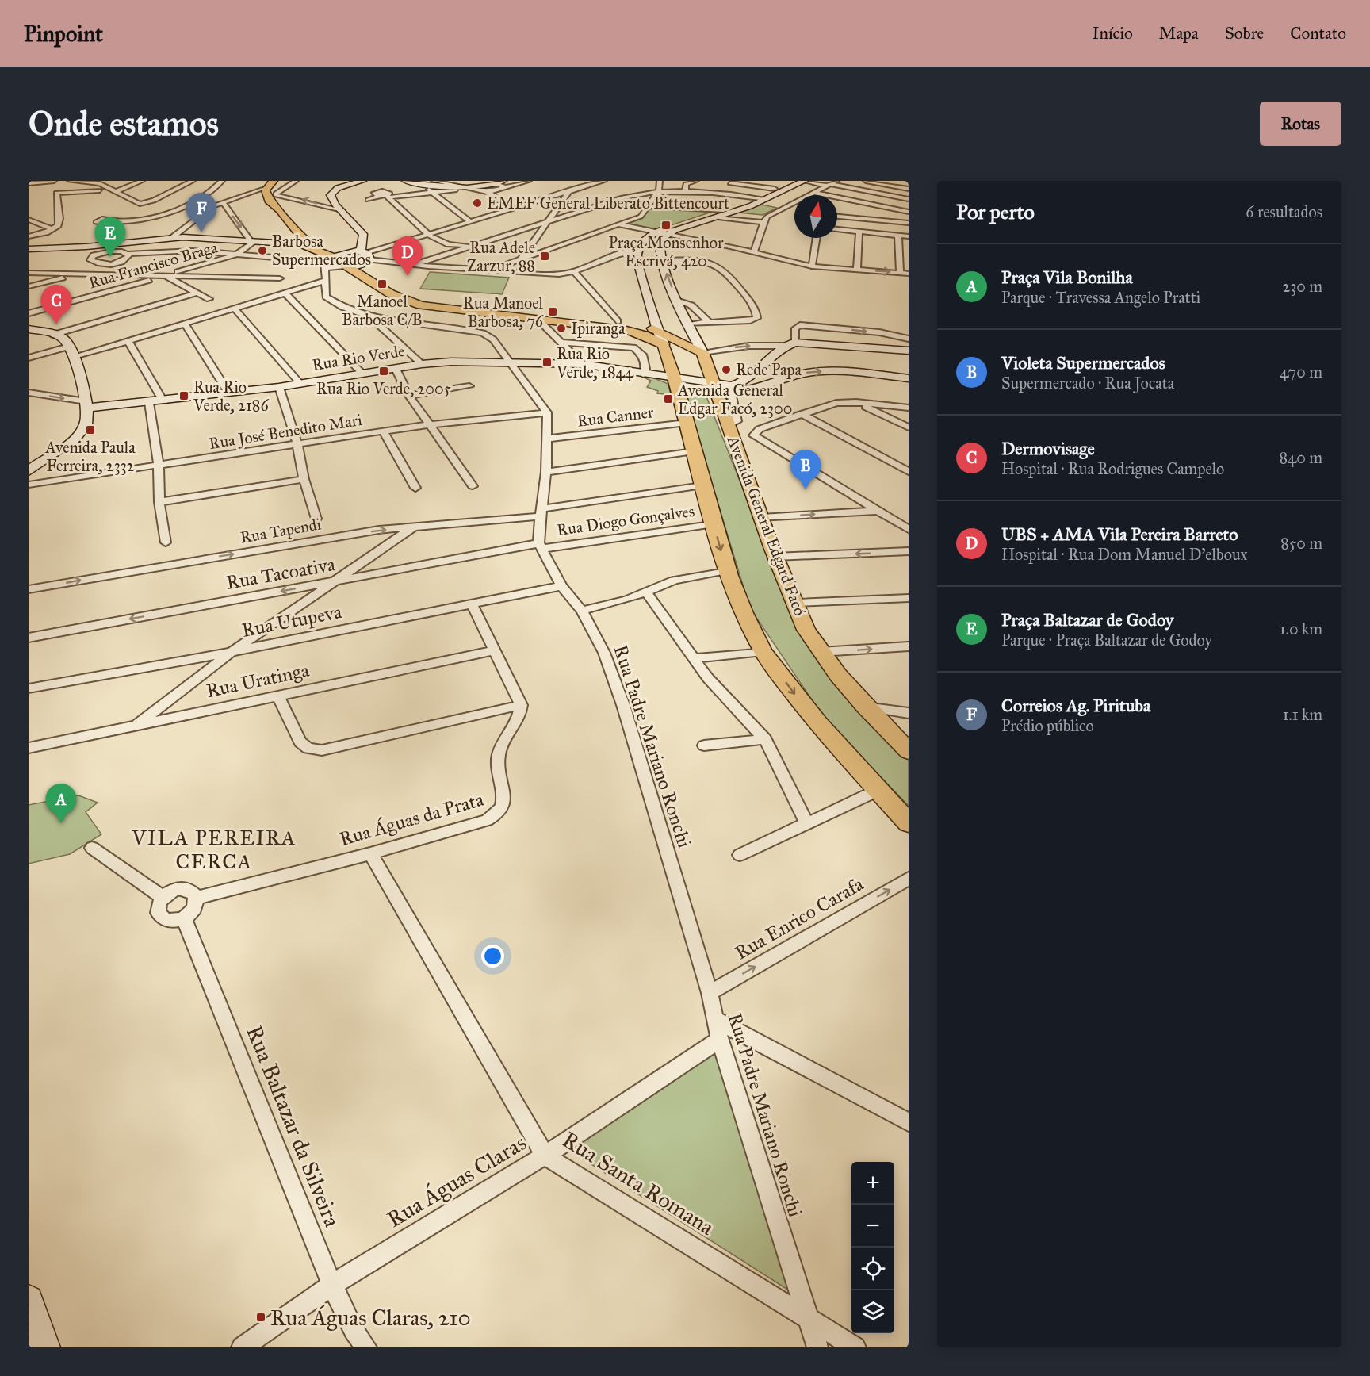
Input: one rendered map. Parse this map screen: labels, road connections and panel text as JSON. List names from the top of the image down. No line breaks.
{"streets":{"main road":["Rua Rio Verde","Avenida General Edgard Facó"],"street":["Rua Francisco Braga","Rua Canner","Rua José Benedito Mari","Rua Diogo Gonçalves","Rua Tapendi","Rua Tacoativa","Rua Utupeva","Rua Uratinga","Rua Padre Mariano Ronchi","Rua Águas da Prata","Rua Enrico Carafa","Rua Baltazar da Silveira","Rua Águas Claras","Rua Santa Romana"]},"crossings":[["Rua Rio Verde","Avenida General Edgard Facó"],["Rua Diogo Gonçalves","Rua Tacoativa"],["Rua Diogo Gonçalves","Rua Padre Mariano Ronchi"],["Rua Tacoativa","Rua Padre Mariano Ronchi"],["Rua Utupeva","Rua Padre Mariano Ronchi"],["Rua Padre Mariano Ronchi","Rua Enrico Carafa"],["Rua Padre Mariano Ronchi","Rua Águas Claras"],["Rua Padre Mariano Ronchi","Rua Santa Romana"],["Rua Águas da Prata","Rua Baltazar da Silveira"],["Rua Águas da Prata","Rua Santa Romana"],["Rua Baltazar da Silveira","Rua Águas Claras"],["Rua Águas Claras","Rua Santa Romana"]],"districts":["VILA PEREIRA CERCA"],"places":{"other":["EMEF General Liberato Bittencourt","Barbosa Supermercados","Ipiranga","Rede Papa"],"transit":["Praça Monsenhor Escrivá, 420","Rua Adele Zarzur, 88","Manoel Barbosa C/B","Rua Manoel Barbosa, 76","Rua Rio Verde, 1844","Rua Rio Verde, 2005","Rua Rio Verde, 2186","Avenida General Edgar Facó, 2300","Avenida Paula Ferreira, 2332","Rua Águas Claras, 210"]},"north":"top","page":{"header":"Pinpoint","nav":["Início","Mapa","Sobre","Contato"],"buttons":"Rotas","title":"Onde estamos","heading":["Por perto","6 resultados"],"pins":["F","E","D","C","B","A"],"list":[{"mark":"A","name":"Praça Vila Bonilha","note":"Parque · Travessa Angelo Pratti","value":"230 m"},{"mark":"B","name":"Violeta Supermercados","note":"Supermercado · Rua Jocata","value":"470 m"},{"mark":"C","name":"Dermovisage","note":"Hospital · Rua Rodrigues Campelo","value":"840 m"},{"mark":"D","name":"UBS + AMA Vila Pereira Barreto","note":"Hospital · Rua Dom Manuel D'elboux","value":"850 m"},{"mark":"E","name":"Praça Baltazar de Godoy","note":"Parque · Praça Baltazar de Godoy","value":"1.0 km"},{"mark":"F","name":"Correios Ag. Pirituba","note":"Prédio público","value":"1.1 km"}],"map_buttons":["+","−"]}}
